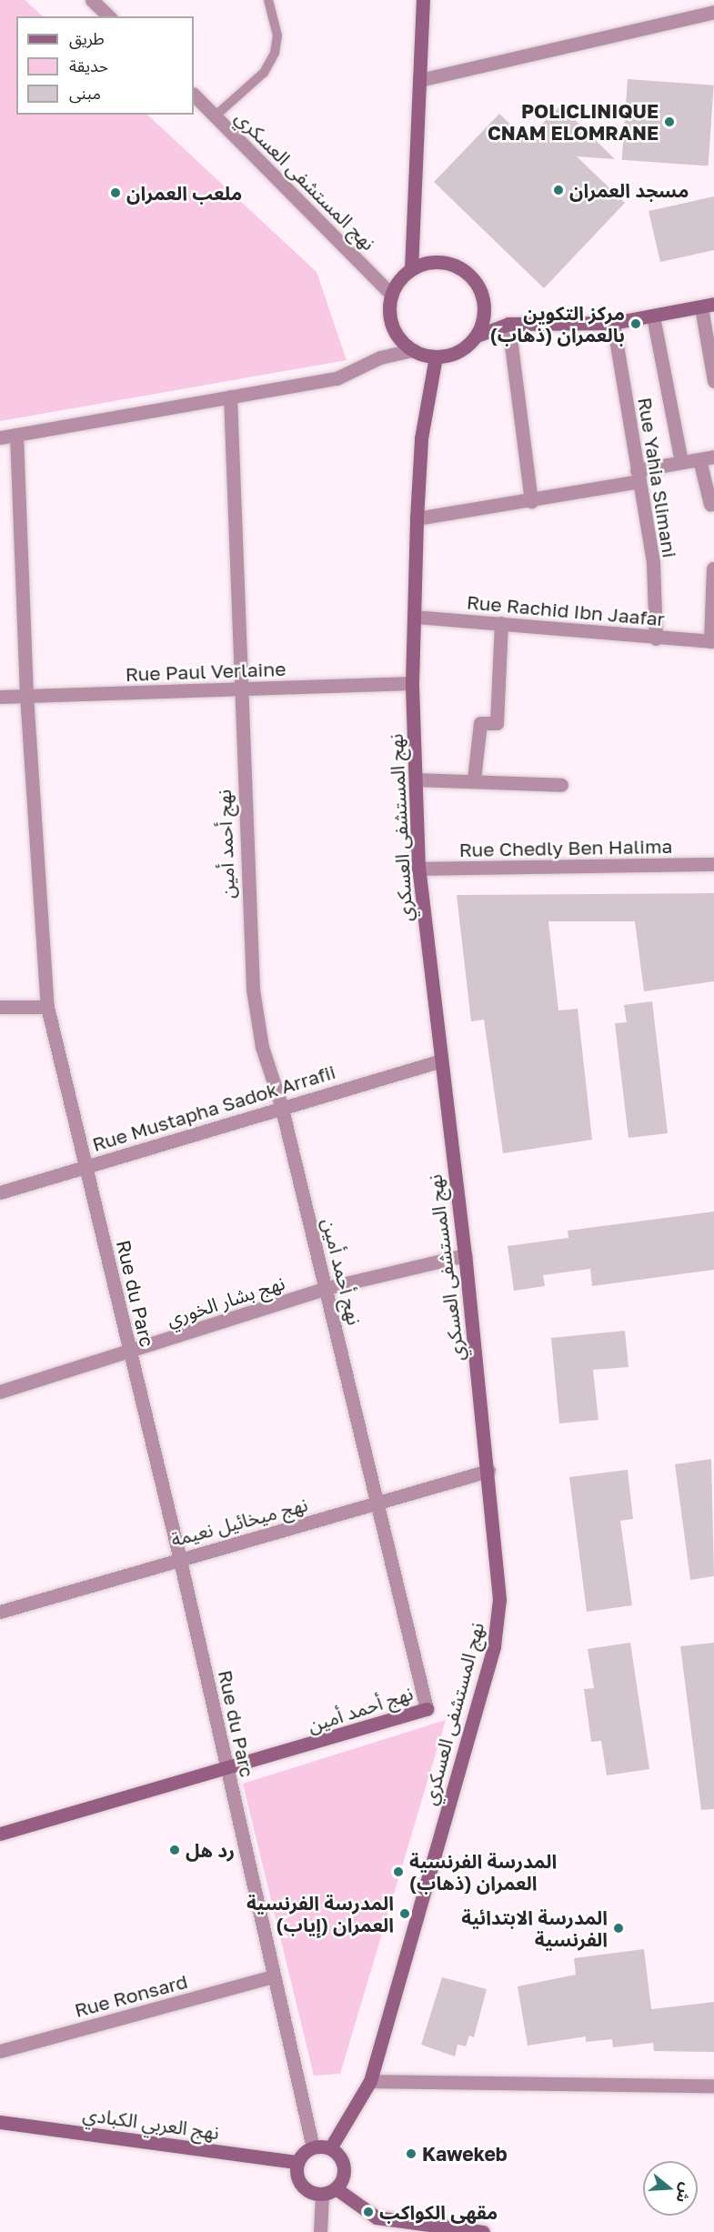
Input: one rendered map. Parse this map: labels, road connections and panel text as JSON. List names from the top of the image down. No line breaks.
{"streets":{"street":["نهج المستشفى العسكري","Rue Yahia Slimani","Rue Rachid Ibn Jaafar","Rue Paul Verlaine","نهج أحمد أمين","Rue Chedly Ben Halima","Rue Mustapha Sadok Arrafii","Rue du Parc","نهج بشار الخوري","نهج ميخائيل نعيمة","Rue Ronsard","نهج العربي الكبادي"]},"crossings":[["نهج المستشفى العسكري","Rue Rachid Ibn Jaafar"],["نهج المستشفى العسكري","Rue Paul Verlaine"],["نهج المستشفى العسكري","Rue Chedly Ben Halima"],["نهج المستشفى العسكري","Rue Mustapha Sadok Arrafii"],["نهج المستشفى العسكري","Rue du Parc"],["نهج المستشفى العسكري","نهج بشار الخوري"],["نهج المستشفى العسكري","نهج ميخائيل نعيمة"],["نهج المستشفى العسكري","نهج العربي الكبادي"],["Rue Yahia Slimani","Rue Rachid Ibn Jaafar"],["Rue Paul Verlaine","نهج أحمد أمين"],["Rue Paul Verlaine","Rue du Parc"],["نهج أحمد أمين","Rue Mustapha Sadok Arrafii"],["نهج أحمد أمين","Rue du Parc"],["نهج أحمد أمين","نهج بشار الخوري"],["نهج أحمد أمين","نهج ميخائيل نعيمة"],["Rue Mustapha Sadok Arrafii","Rue du Parc"],["Rue du Parc","نهج بشار الخوري"],["Rue du Parc","نهج ميخائيل نعيمة"],["Rue du Parc","Rue Ronsard"],["Rue du Parc","نهج العربي الكبادي"]],"places":["POLICLINIQUE CNAM ELOMRANE","مسجد العمران","ملعب العمران","مركز التكوين بالعمران (ذهاب)","رد هل","المدرسة الفرنسية العمران (ذهاب)","المدرسة الفرنسية العمران (إياب)","المدرسة الابتدائية الفرنسية","Kawekeb","مقهى الكواكب"],"legend":["طريق","حديقة","مبنى"],"north":"right"}
